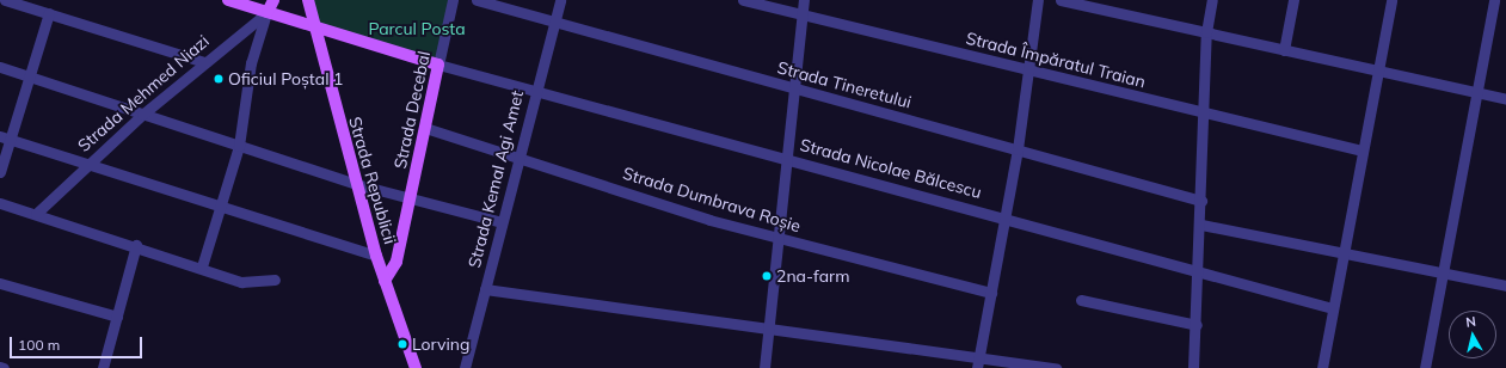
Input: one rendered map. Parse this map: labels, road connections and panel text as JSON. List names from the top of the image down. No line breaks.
{"streets":{"main road":["Strada Mehmed Niazi","Strada Decebal","Strada Republicii"],"street":["Strada Împăratul Traian","Strada Tineretului","Strada Nicolae Bălcescu","Strada Kemal Agi Amet","Strada Dumbrava Roșie"]},"crossings":[["Strada Tineretului","Strada Kemal Agi Amet"],["Strada Decebal","Strada Nicolae Bălcescu"],["Strada Decebal","Strada Republicii"],["Strada Decebal","Strada Dumbrava Roșie"],["Strada Nicolae Bălcescu","Strada Kemal Agi Amet"],["Strada Kemal Agi Amet","Strada Dumbrava Roșie"]],"parks":["Parcul Posta"],"places":["Oficiul Poștal 1","2na-farm","Lorving"],"scale_bar":"100 m","north":"top"}
